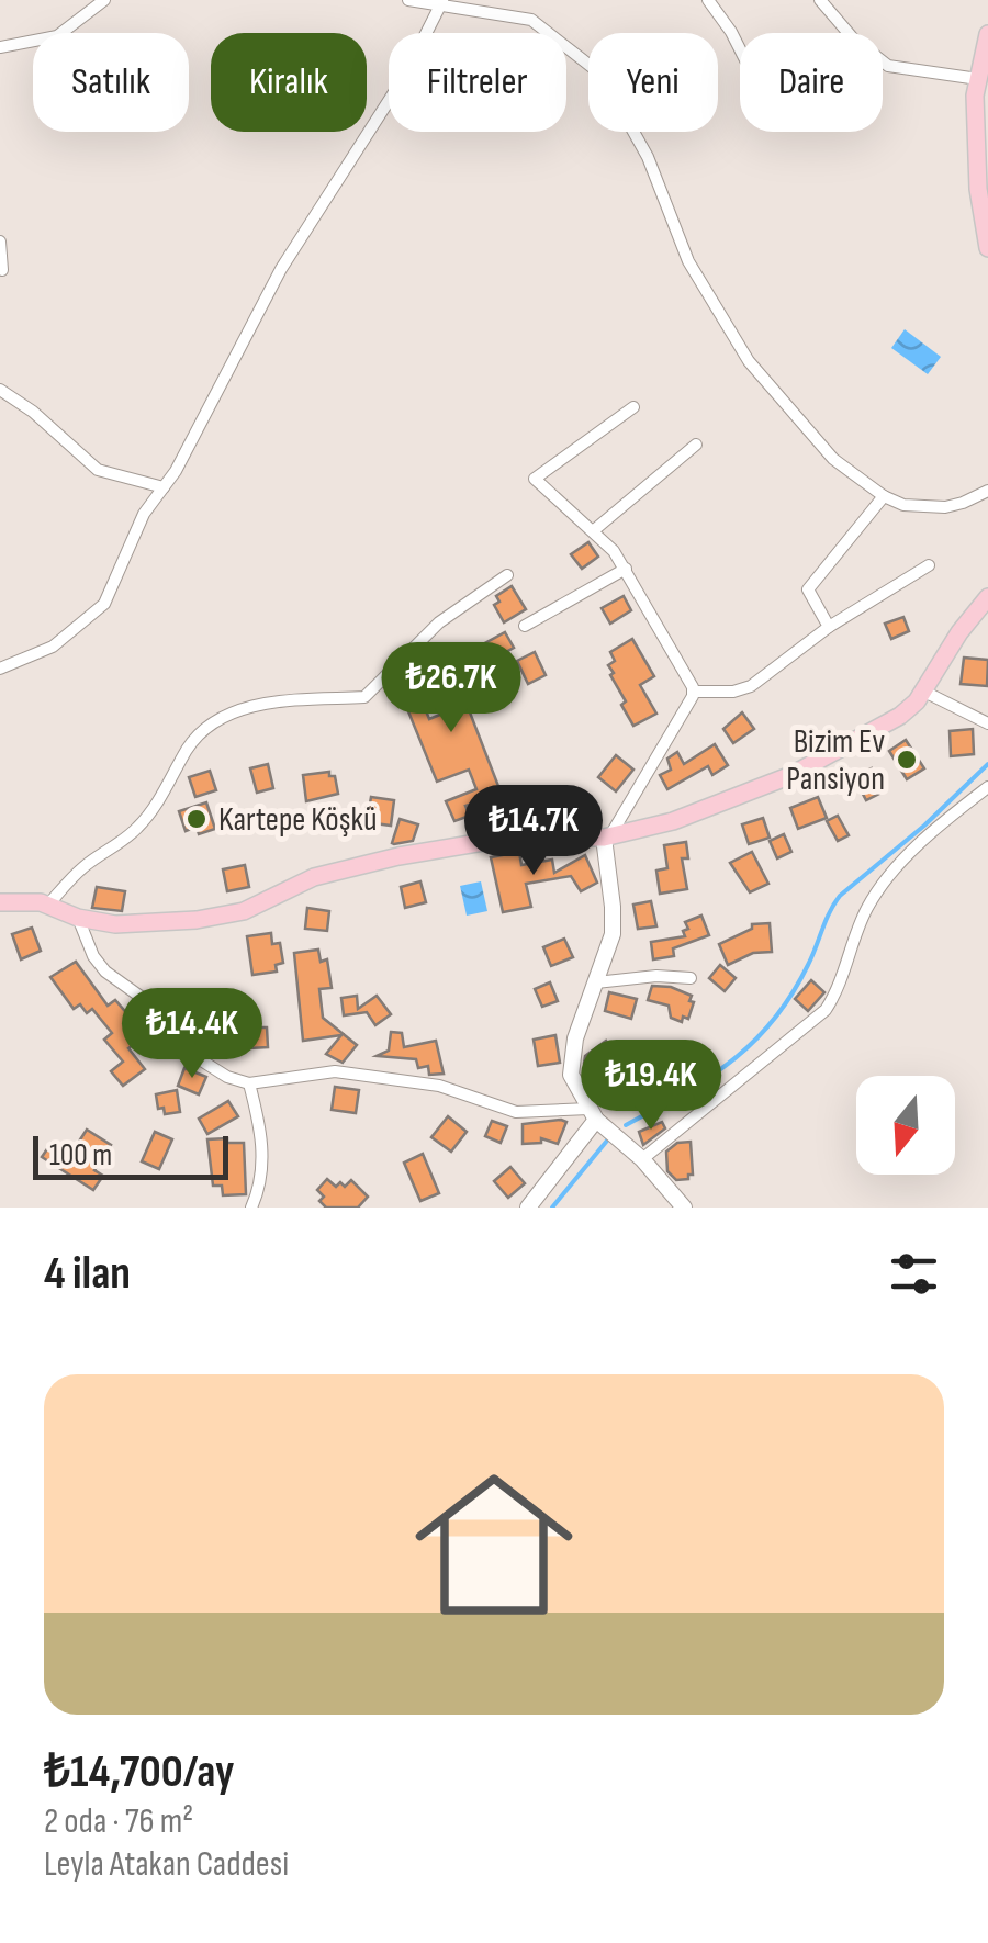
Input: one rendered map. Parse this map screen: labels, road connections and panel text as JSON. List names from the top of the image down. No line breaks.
{"places":["Bizim Ev Pansiyon","Kartepe Köşkü"],"scale_bar":"100 m","north":"bottom","page":{"chip":["Satılık","Kiralık","Filtreler","Yeni","Daire"],"price":["₺26.7K","₺14.7K","₺14.4K","₺19.4K"],"scale":"100 m","heading":"4 ilan","list":[{"name":"₺14,700/ay","note":"2 oda · 76 m² · Leyla Atakan Caddesi"}]}}
